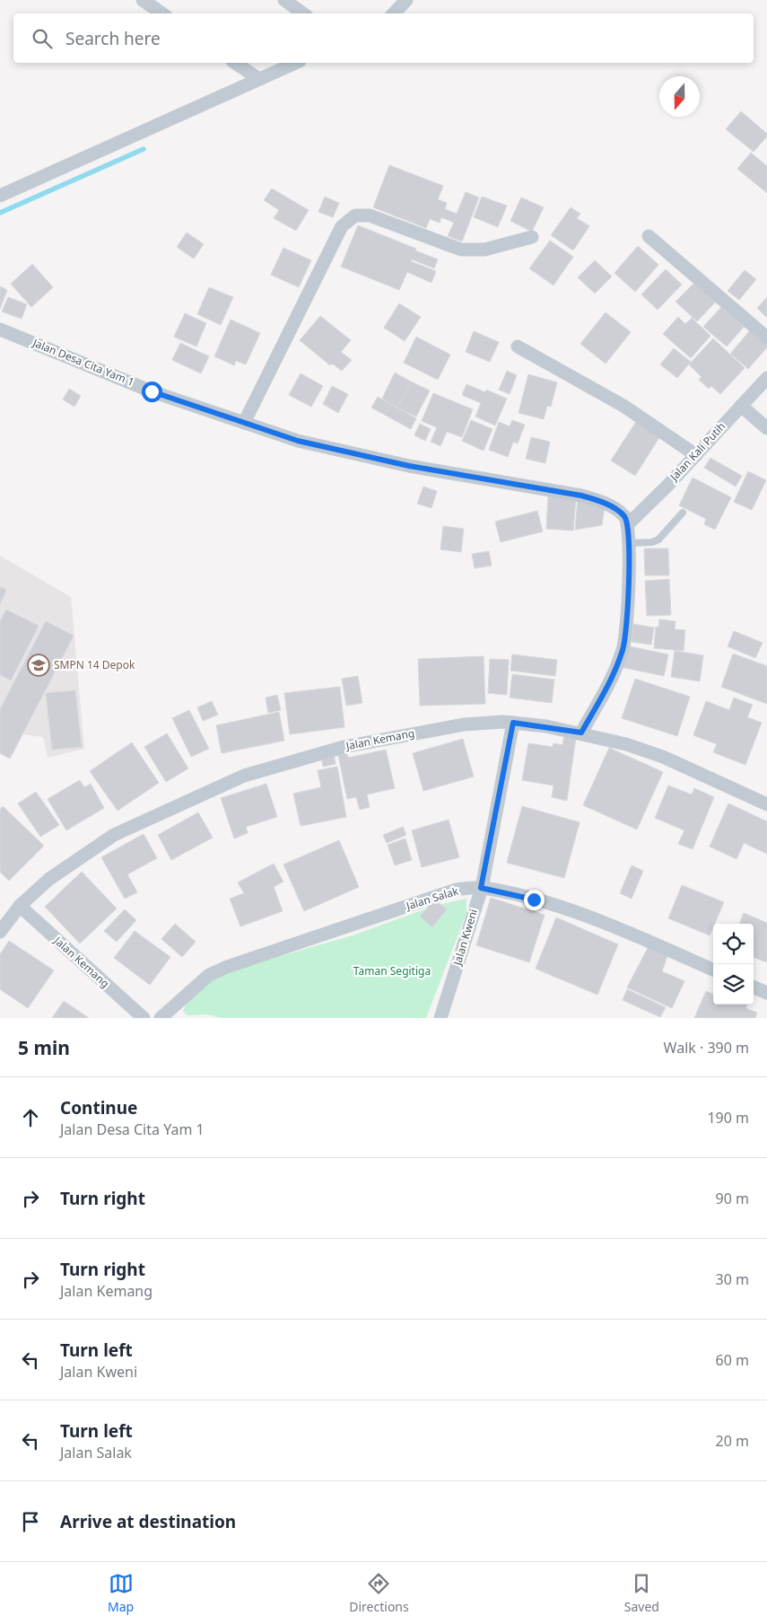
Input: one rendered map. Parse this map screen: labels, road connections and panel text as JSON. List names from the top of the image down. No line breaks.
{"streets":{"street":["Jalan Desa Cita Yam 1","Jalan Kali Putih","Jalan Kemang","Jalan Salak","Jalan Kweni"]},"crossings":[["Jalan Desa Cita Yam 1","Jalan Kali Putih"],["Jalan Kemang","Jalan Kweni"],["Jalan Salak","Jalan Kweni"]],"parks":["Taman Segitiga"],"places":{"school or university":["SMPN 14 Depok"]},"north":"bottom","page":{"search":"Search here","heading":["5 min","Walk · 390 m"],"list":[["Continue","Jalan Desa Cita Yam 1","190 m"],["Turn right","90 m"],["Turn right","Jalan Kemang","30 m"],["Turn left","Jalan Kweni","60 m"],["Turn left","Jalan Salak","20 m"],"Arrive at destination"],"nav":["Map","Directions","Saved"]}}
